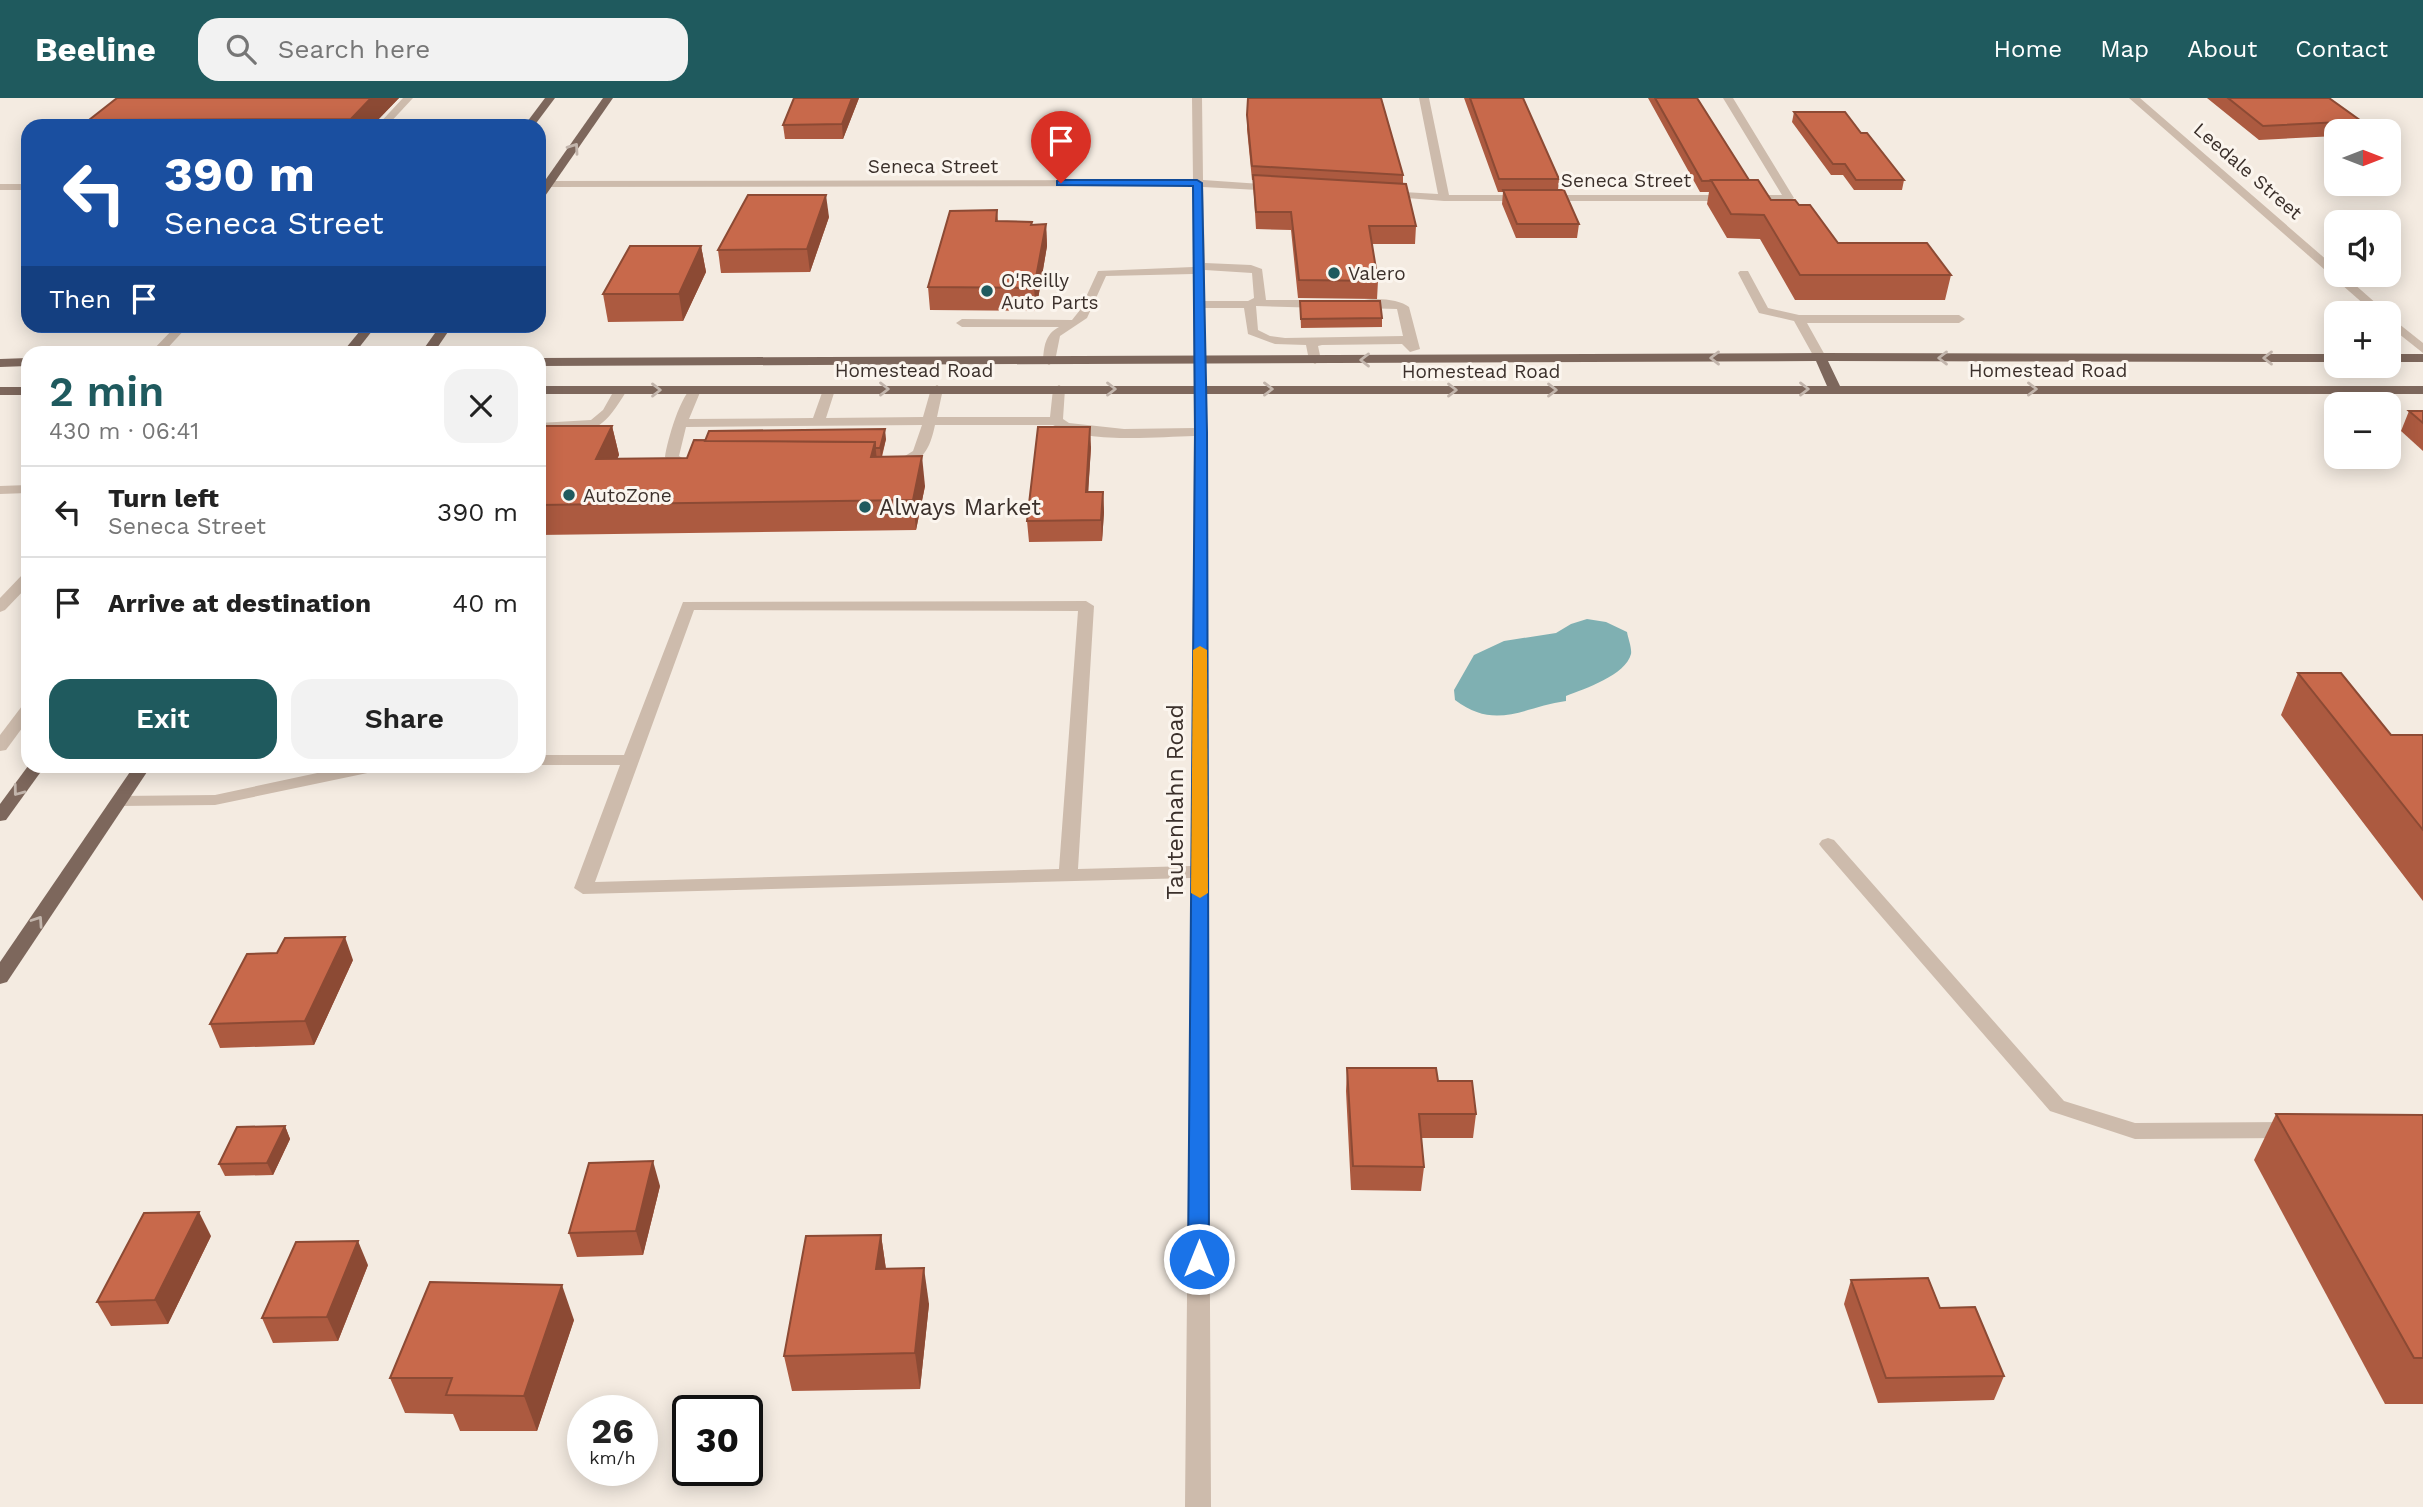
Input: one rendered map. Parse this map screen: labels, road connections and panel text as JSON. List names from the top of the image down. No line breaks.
{"streets":{"main road":["Homestead Road"],"street":["Seneca Street","Leedale Street","Tautenhahn Road"]},"crossings":[["Seneca Street","Tautenhahn Road"],["Homestead Road","Tautenhahn Road"]],"places":["Valero","O'Reilly Auto Parts","AutoZone","Always Market"],"north":"right","page":{"header":"Beeline","search":"Search here","nav":["Home","Map","About","Contact"],"map_buttons":["+","−"],"turn":["390 m","Seneca Street"],"then":"Then","heading":["2 min","430 m · 06:41"],"list":[{"name":"Turn left","note":"Seneca Street","value":"390 m"},{"name":"Arrive at destination","value":"40 m"}],"buttons":["Exit","Share"],"speed":"26 km/h","limit":"30"}}
